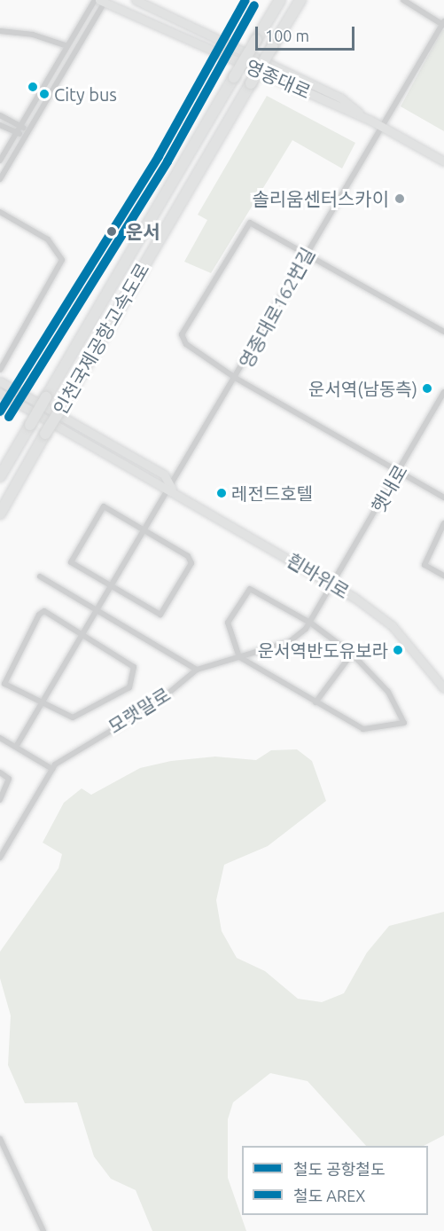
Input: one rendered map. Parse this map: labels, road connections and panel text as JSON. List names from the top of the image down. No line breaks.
{"streets":{"highway":["인천국제공항고속도로"],"street":["영종대로","영종대로162번길","햇내로","흰바위로","모랫말로"]},"crossings":[["영종대로","영종대로162번길"],["영종대로162번길","흰바위로"],["햇내로","흰바위로"],["햇내로","모랫말로"],["흰바위로","모랫말로"]],"places":["City bus","솔리움센터스카이","운서","운서역(남동측)","레전드호텔","운서역반도유보라"],"lines":["rail line 공항철도","rail line AREX"],"legend":["철도 공항철도","철도 AREX"],"scale_bar":"100 m"}
